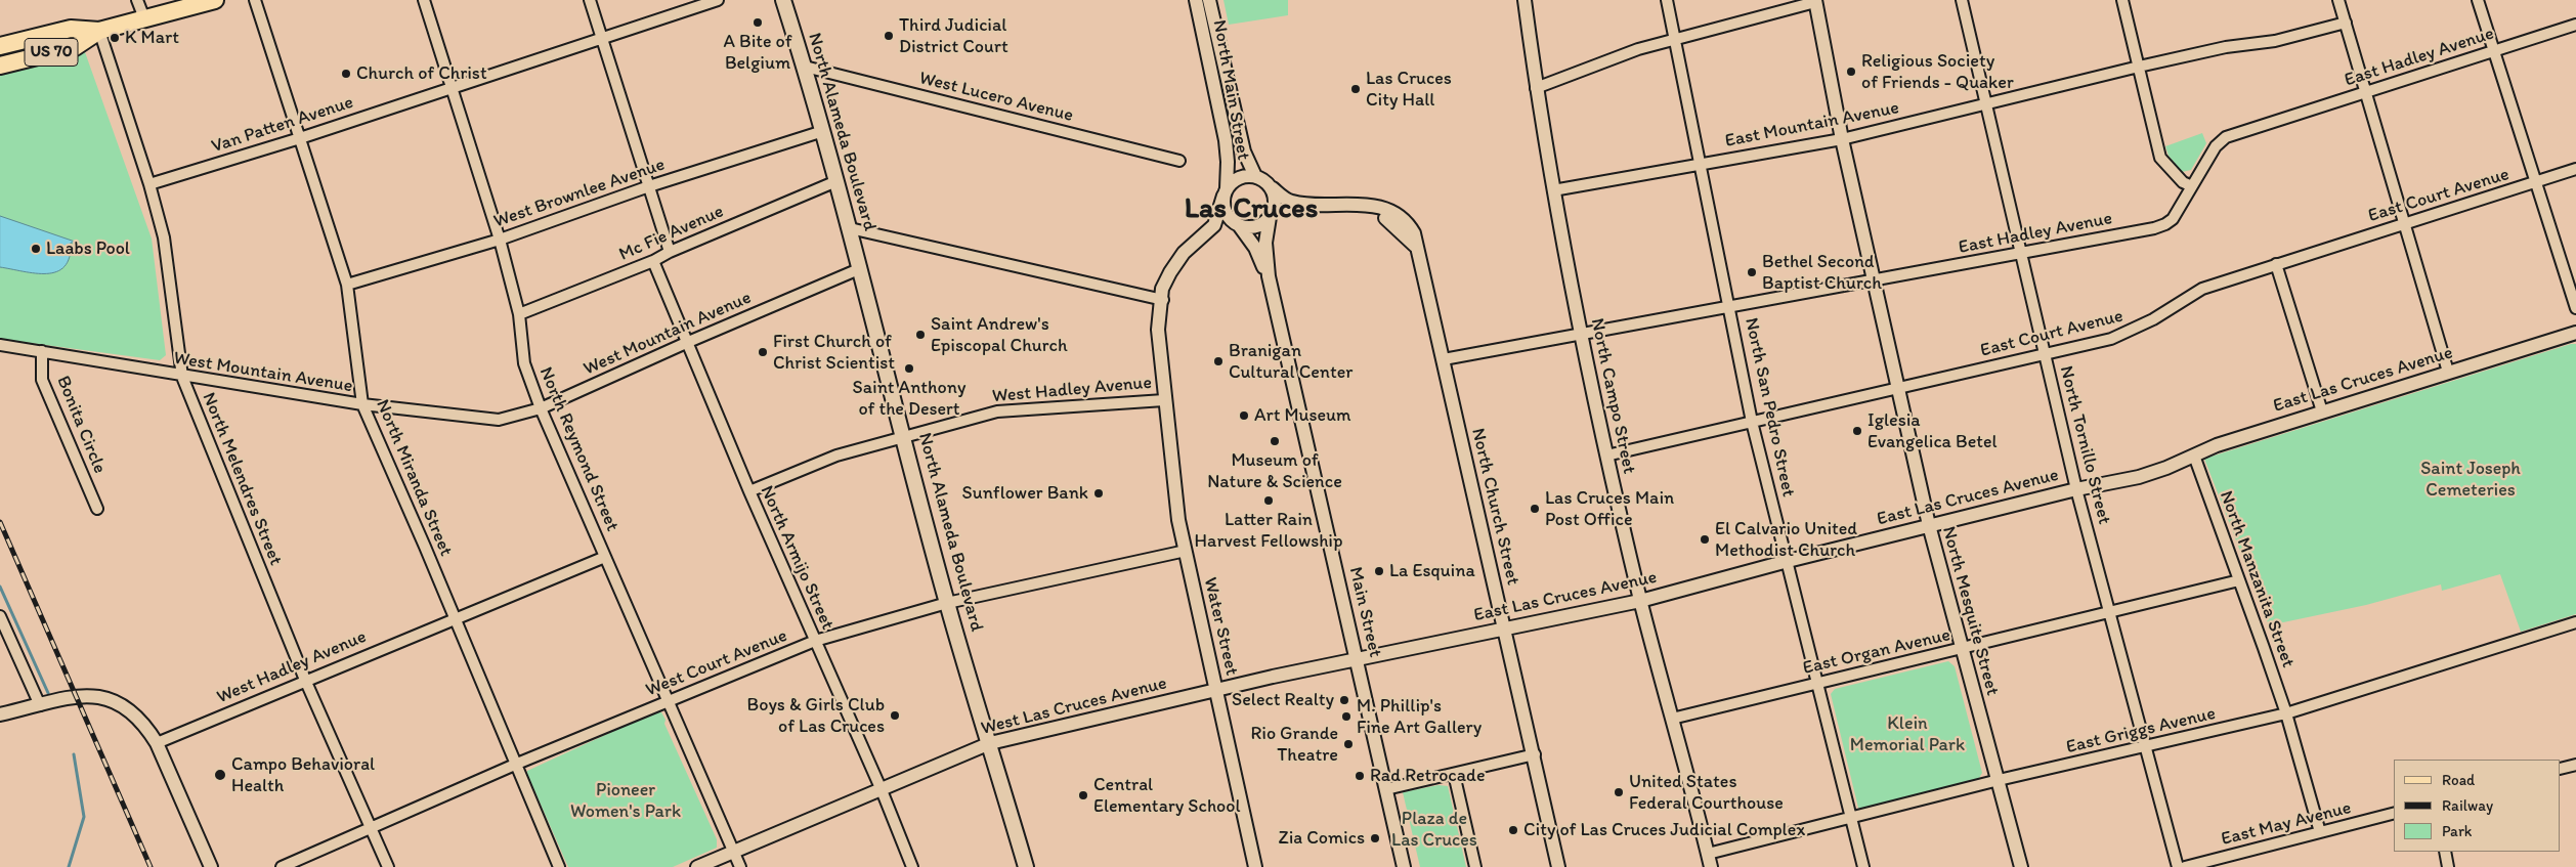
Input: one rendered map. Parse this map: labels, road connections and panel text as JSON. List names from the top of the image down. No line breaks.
{"streets":{"main road":["US 70","North Alameda Boulevard"],"street":["East Hadley Avenue","North Main Street","West Lucero Avenue","Van Patten Avenue","East Mountain Avenue","West Brownlee Avenue","East Court Avenue","Mc Fie Avenue","West Mountain Avenue","East Las Cruces Avenue","West Hadley Avenue","North Campo Street","North San Pedro Street","Bonita Circle","North Tornillo Street","North Reymond Street","North Miranda Street","North Melendres Street","North Church Street","North Armijo Street","North Manzanita Street","North Mesquite Street","Main Street","Water Street","East Organ Avenue","West Court Avenue","West Las Cruces Avenue","East Griggs Avenue","East May Avenue"]},"crossings":[["US 70","North Melendres Street"],["East Hadley Avenue","North Campo Street"],["East Hadley Avenue","North San Pedro Street"],["East Hadley Avenue","North Tornillo Street"],["East Hadley Avenue","North Church Street"],["East Hadley Avenue","North Mesquite Street"],["North Main Street","North Church Street"],["North Main Street","Main Street"],["North Main Street","Water Street"],["West Lucero Avenue","North Alameda Boulevard"],["Van Patten Avenue","North Reymond Street"],["Van Patten Avenue","North Miranda Street"],["Van Patten Avenue","North Melendres Street"],["East Mountain Avenue","North Campo Street"],["East Mountain Avenue","North San Pedro Street"],["East Mountain Avenue","North Tornillo Street"],["East Mountain Avenue","North Mesquite Street"],["North Alameda Boulevard","West Brownlee Avenue"],["North Alameda Boulevard","Mc Fie Avenue"],["North Alameda Boulevard","West Mountain Avenue"],["North Alameda Boulevard","West Hadley Avenue"],["North Alameda Boulevard","West Court Avenue"],["North Alameda Boulevard","West Las Cruces Avenue"],["West Brownlee Avenue","North Reymond Street"],["West Brownlee Avenue","North Miranda Street"],["East Court Avenue","North Campo Street"],["East Court Avenue","North San Pedro Street"],["East Court Avenue","North Tornillo Street"],["East Court Avenue","North Mesquite Street"],["Mc Fie Avenue","North Reymond Street"],["Mc Fie Avenue","North Armijo Street"],["West Mountain Avenue","Bonita Circle"],["West Mountain Avenue","North Reymond Street"],["West Mountain Avenue","North Miranda Street"],["West Mountain Avenue","North Melendres Street"],["West Mountain Avenue","North Armijo Street"],["East Las Cruces Avenue","North Campo Street"],["East Las Cruces Avenue","North San Pedro Street"],["East Las Cruces Avenue","North Tornillo Street"],["East Las Cruces Avenue","North Church Street"],["East Las Cruces Avenue","North Manzanita Street"],["East Las Cruces Avenue","North Mesquite Street"],["East Las Cruces Avenue","Main Street"],["East Las Cruces Avenue","West Las Cruces Avenue"],["West Hadley Avenue","North Reymond Street"],["West Hadley Avenue","North Miranda Street"],["West Hadley Avenue","North Melendres Street"],["West Hadley Avenue","North Armijo Street"],["West Hadley Avenue","Water Street"],["North Campo Street","East Organ Avenue"],["North Campo Street","East Griggs Avenue"],["North San Pedro Street","East Organ Avenue"],["North San Pedro Street","East Griggs Avenue"],["North Tornillo Street","East Organ Avenue"],["North Tornillo Street","East Griggs Avenue"],["North Reymond Street","West Court Avenue"],["North Reymond Street","West Las Cruces Avenue"],["North Miranda Street","West Court Avenue"],["North Melendres Street","West Court Avenue"],["North Church Street","Main Street"],["North Church Street","Water Street"],["North Armijo Street","West Court Avenue"],["North Armijo Street","West Las Cruces Avenue"],["North Manzanita Street","East Organ Avenue"],["North Manzanita Street","East Griggs Avenue"],["North Manzanita Street","East May Avenue"],["North Mesquite Street","East Organ Avenue"],["North Mesquite Street","East Griggs Avenue"],["Main Street","Water Street"],["Main Street","West Las Cruces Avenue"],["Water Street","West Court Avenue"],["Water Street","West Las Cruces Avenue"]],"districts":["Las Cruces"],"parks":["Saint Joseph Cemeteries","Klein Memorial Park","Pioneer Women's Park","Plaza de Las Cruces"],"places":["A Bite of Belgium","Third Judicial District Court","K Mart","Religious Society of Friends - Quaker","Church of Christ","Las Cruces City Hall","Laabs Pool","Bethel Second Baptist Church","Saint Andrew's Episcopal Church","First Church of Christ Scientist","Branigan Cultural Center","Saint Anthony of the Desert","Art Museum","Iglesia Evangelica Betel","Museum of Nature & Science","Sunflower Bank","Latter Rain Harvest Fellowship","Las Cruces Main Post Office","El Calvario United Methodist Church","La Esquina","Select Realty","Boys & Girls Club of Las Cruces","M. Phillip's Fine Art Gallery","Rio Grande Theatre","Campo Behavioral Health","Rad Retrocade","United States Federal Courthouse","Central Elementary School","City of Las Cruces Judicial Complex","Zia Comics"],"legend":["Road","Railway","Park"]}
